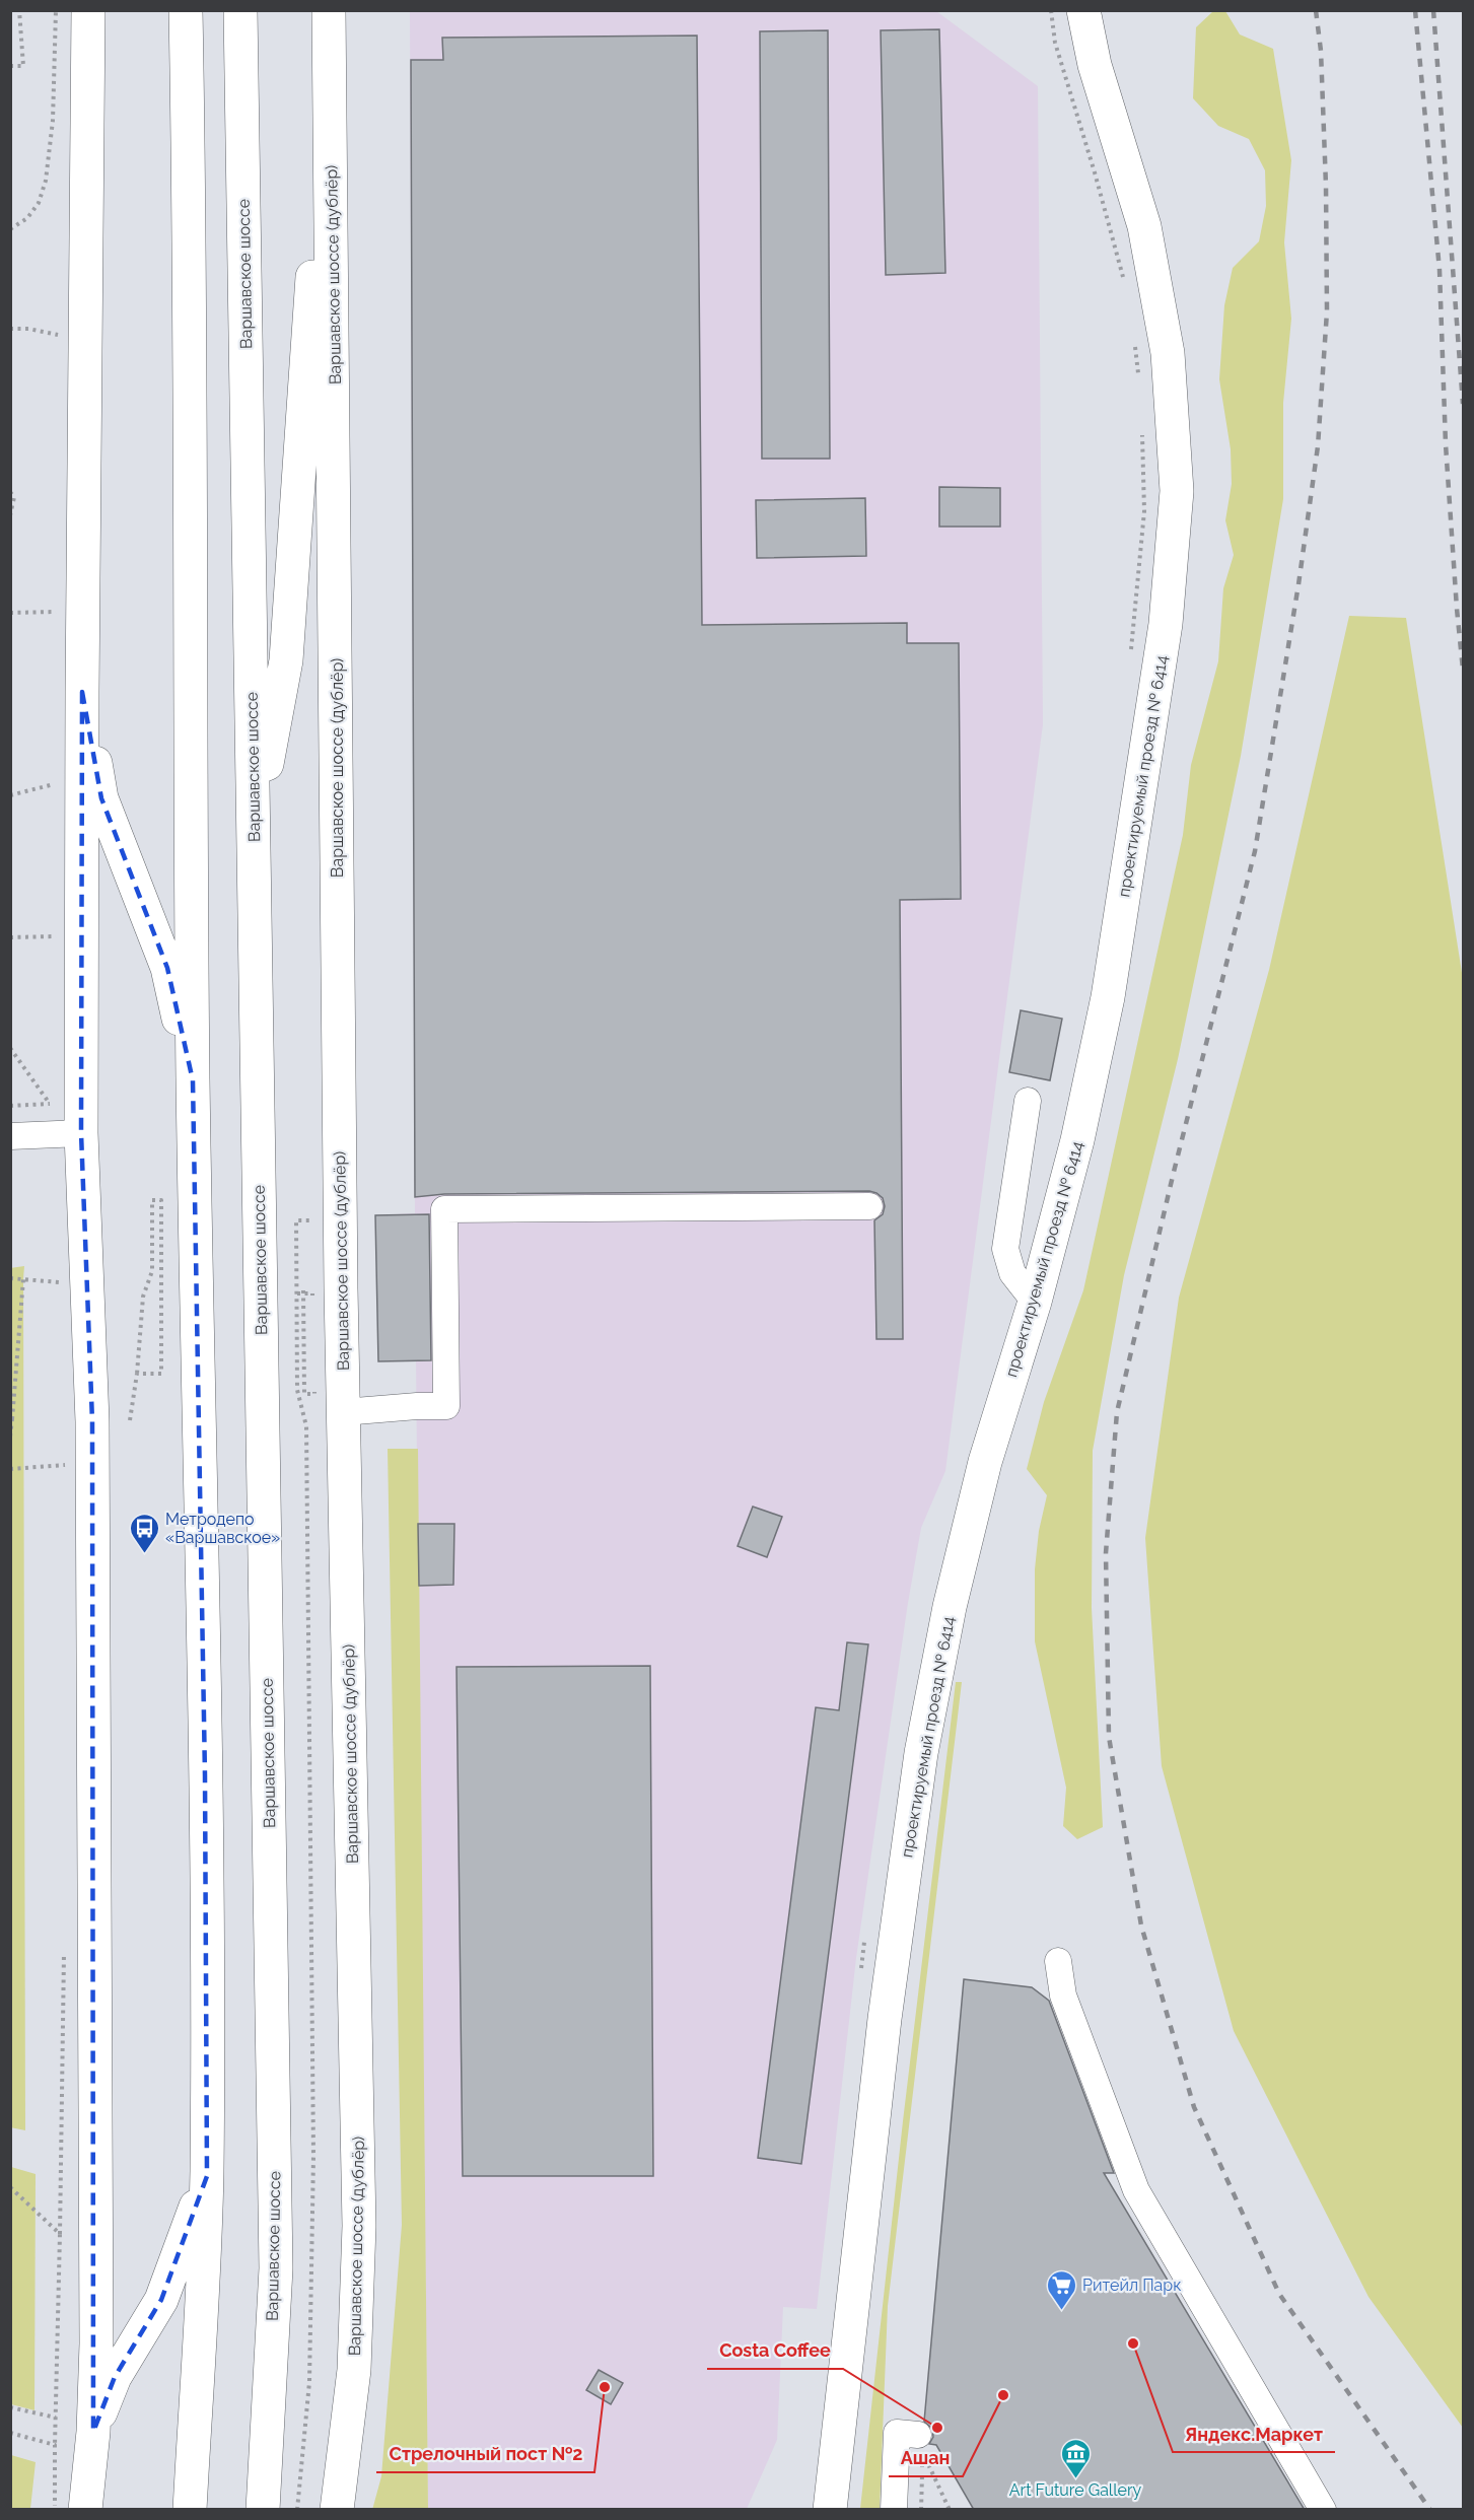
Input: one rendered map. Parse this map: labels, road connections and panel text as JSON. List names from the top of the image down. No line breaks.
{"streets":{"main road":["Варшавское шоссе","Варшавское шоссе (дублёр)","проектируемый проезд № 6414"]},"places":{"bus stop":["Метродепо «Варшавское»"],"supermarket":["Ритейл Парк"],"other":["Яндекс.Маркет","Стрелочный пост №2","Ашан","Costa Coffee"],"museum":["Art Future Gallery"]}}
